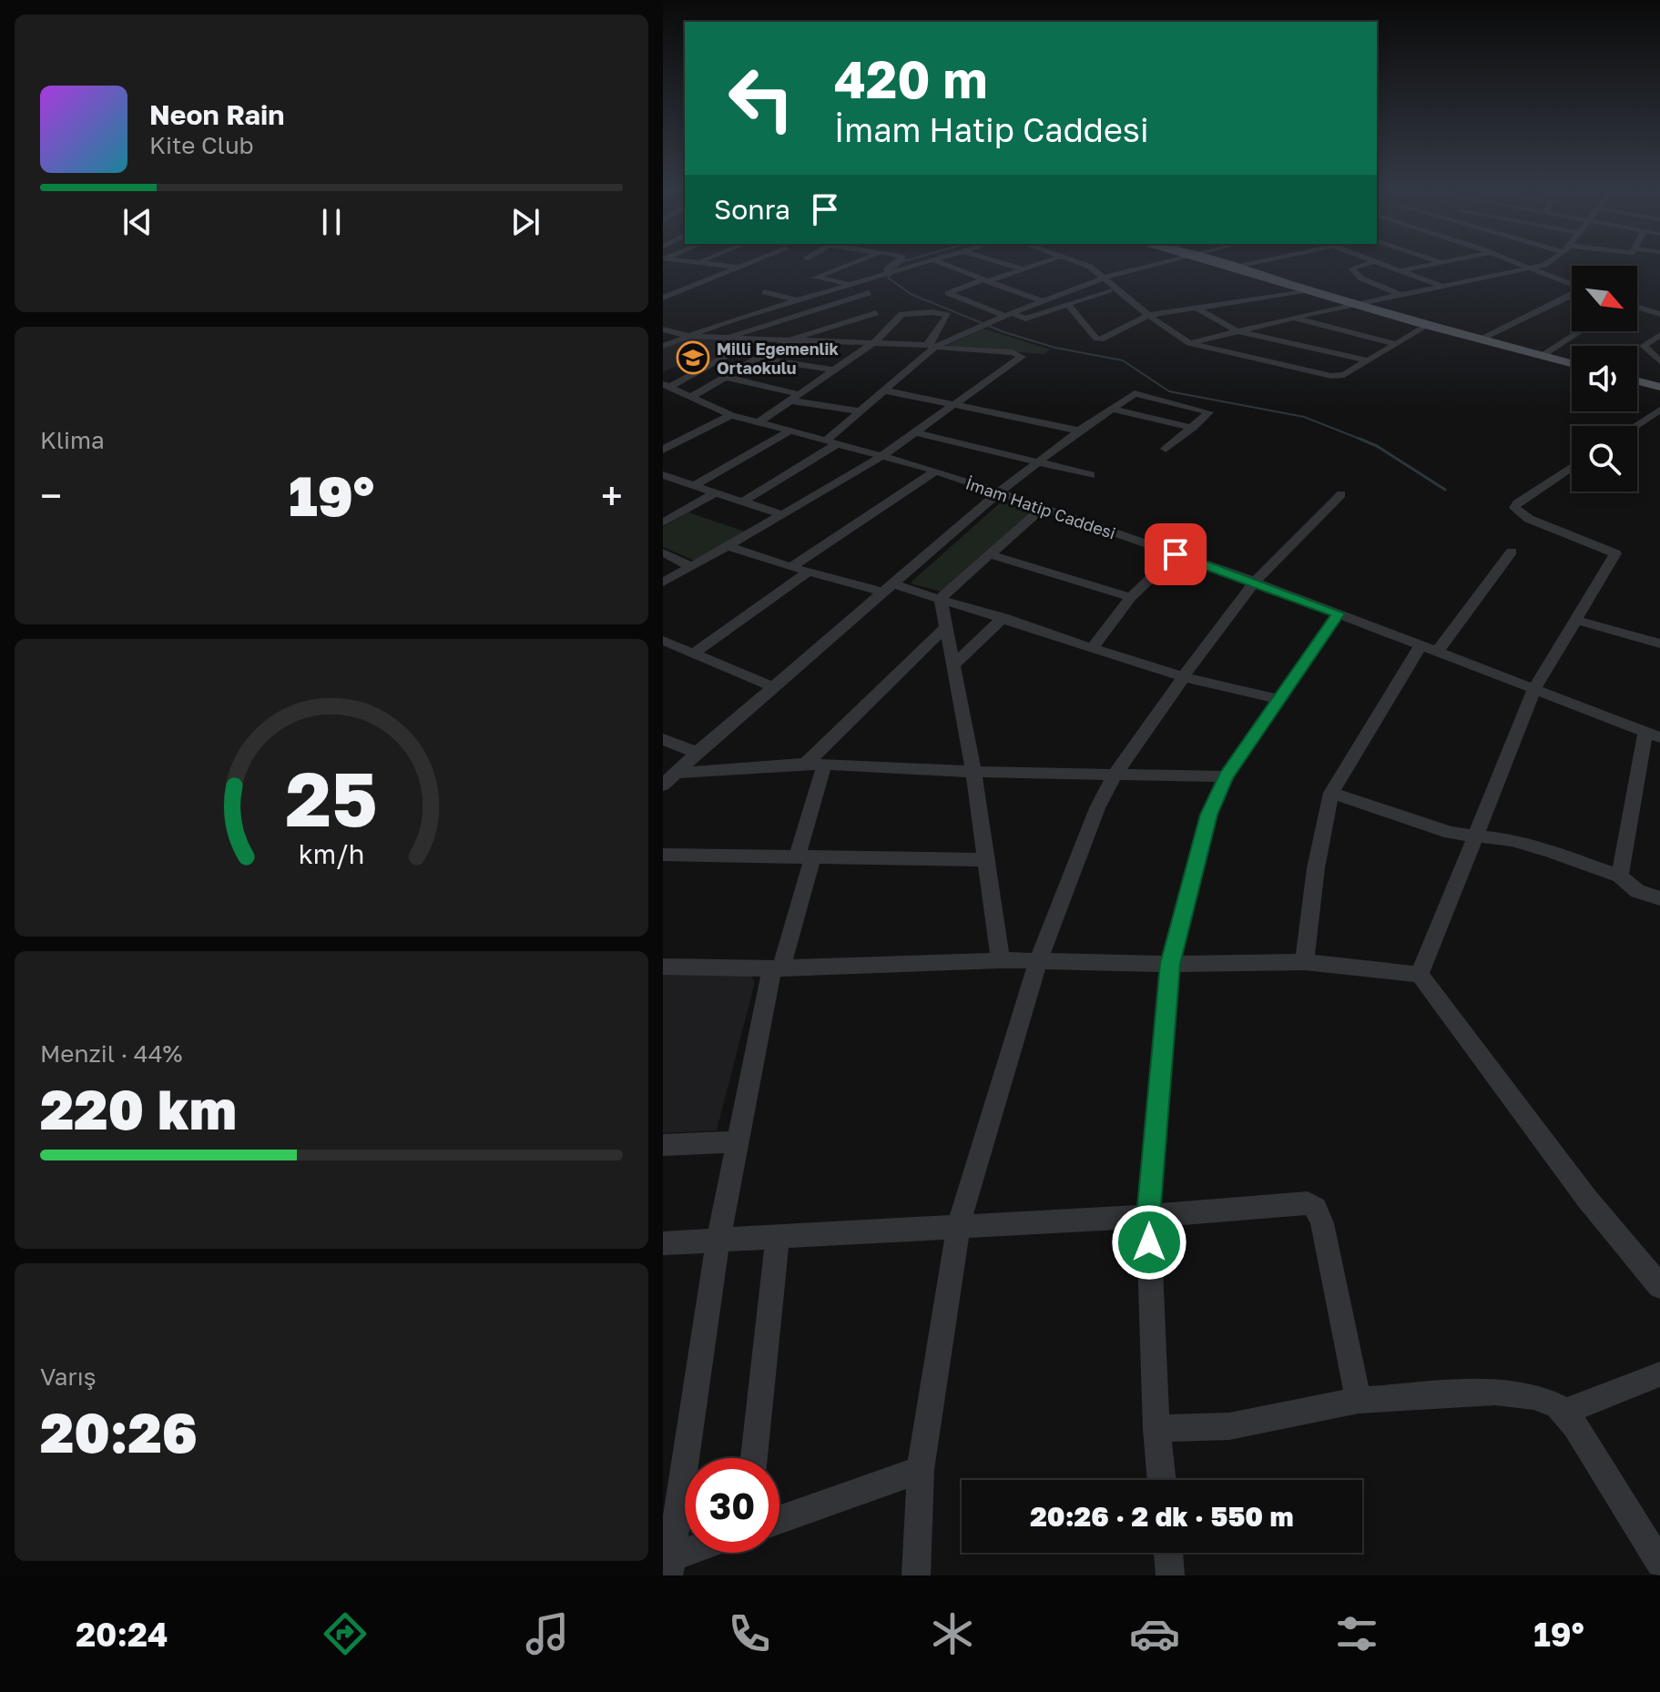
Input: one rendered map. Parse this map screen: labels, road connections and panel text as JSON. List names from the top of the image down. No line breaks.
{"streets":{"street":["İmam Hatip Caddesi"]},"places":{"school or university":["Milli Egemenlik Ortaokulu"]},"north":"bottom right","page":{"turn":["420 m","İmam Hatip Caddesi"],"song":["Neon Rain","Kite Club"],"then":"Sonra","tile":["Klima",["Menzil · 44%","220 km"],["Varış","20:26"]],"heat":["−","19°","+"],"limit":"30","trip":"20:26 · 2 dk · 550 m","tabs":["20:24","19°"],"gauge":["25","km/h"]}}
